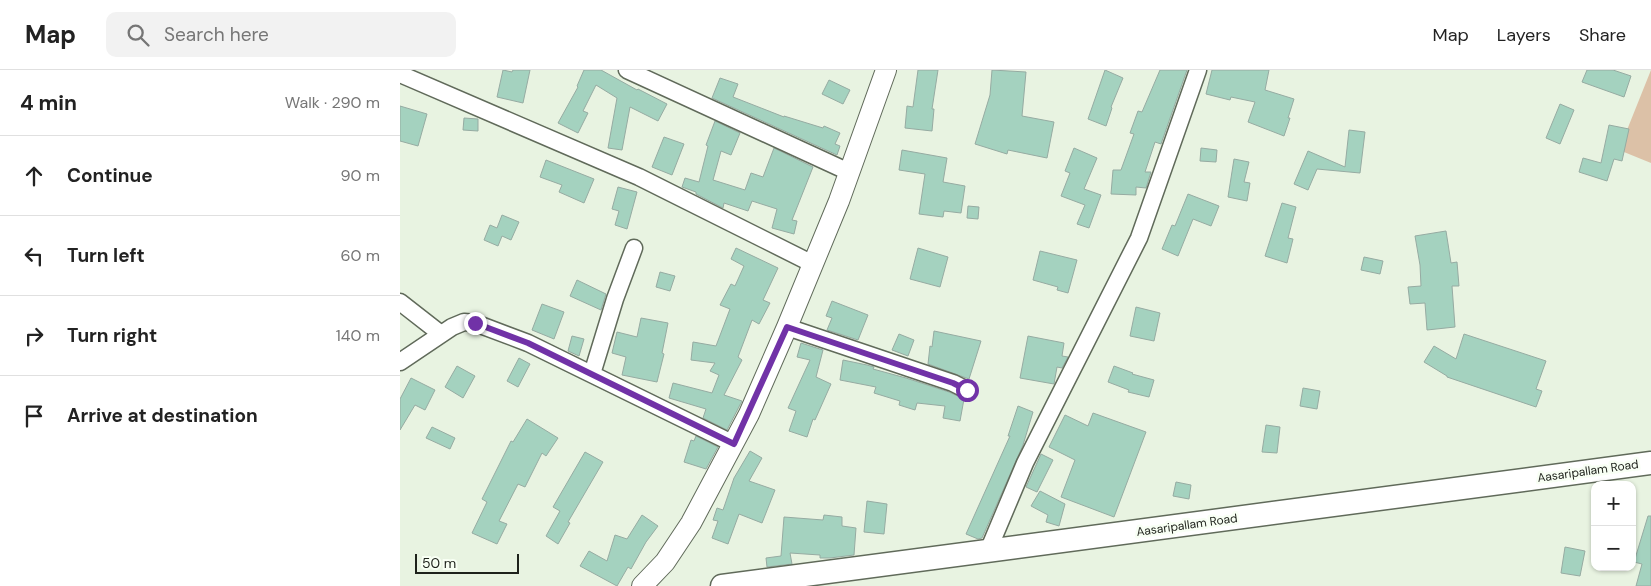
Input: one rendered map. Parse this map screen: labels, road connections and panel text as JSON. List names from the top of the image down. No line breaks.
{"streets":{"main road":["Aasaripallam Road"]},"scale_bar":"50 m","page":{"header":"Map","search":"Search here","nav":["Map","Layers","Share"],"heading":["4 min","Walk · 290 m"],"list":[["Continue","90 m"],["Turn left","60 m"],["Turn right","140 m"],"Arrive at destination"],"map_buttons":["+","−"],"scale":"50 m"}}
